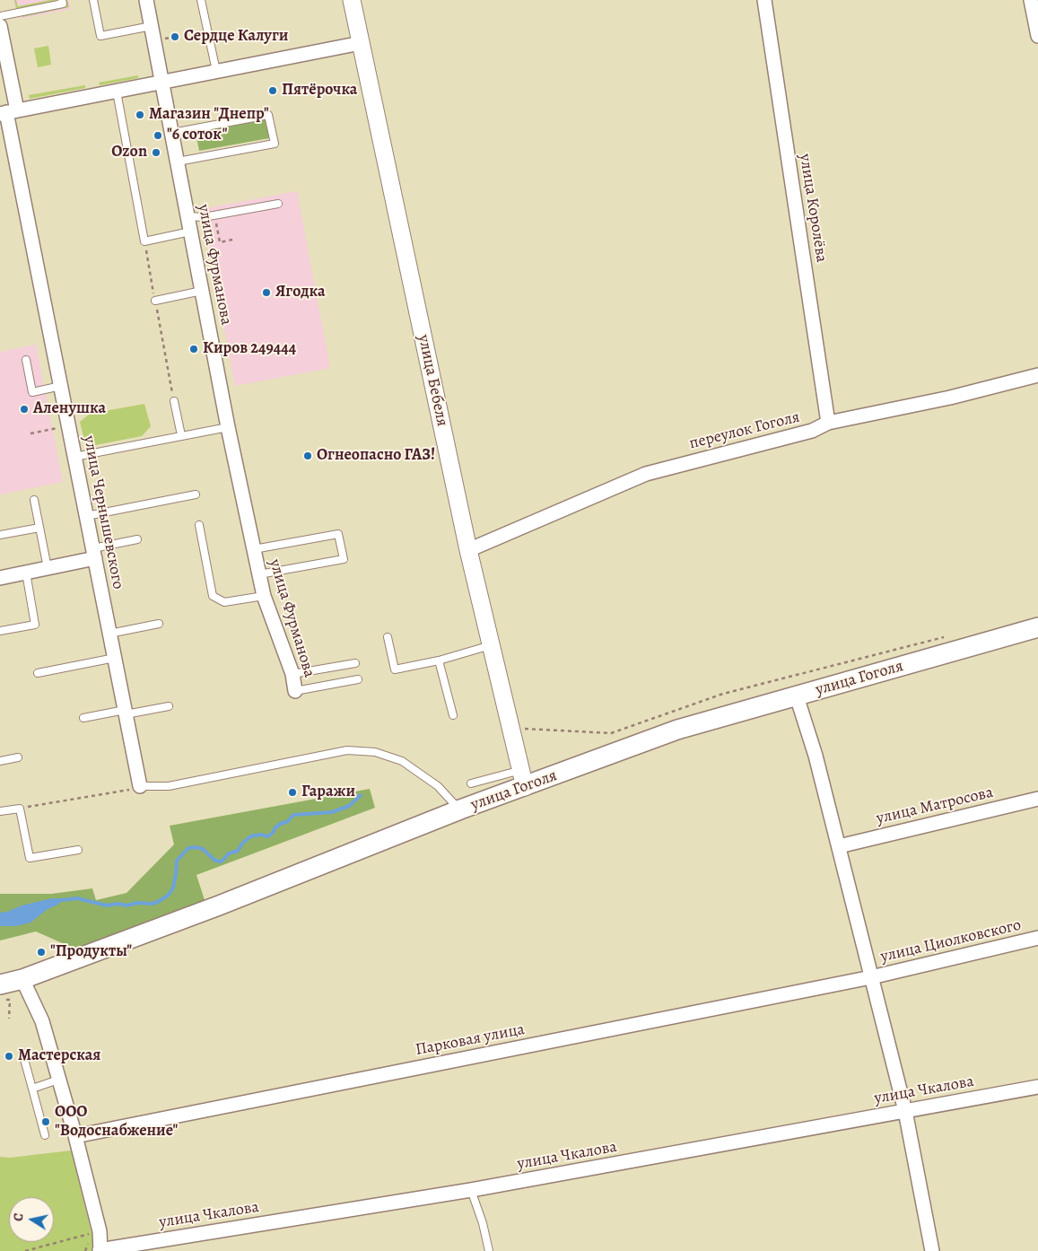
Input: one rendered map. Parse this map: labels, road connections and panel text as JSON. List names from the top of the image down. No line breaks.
{"streets":{"main road":["улица Гоголя"],"street":["улица Королёва","улица Фурманова","улица Бебеля","переулок Гоголя","улица Чернышевского","улица Матросова","улица Циолковского","Парковая улица","улица Чкалова"]},"crossings":[["улица Королёва","переулок Гоголя"],["улица Бебеля","переулок Гоголя"],["улица Бебеля","улица Гоголя"],["улица Циолковского","Парковая улица"]],"places":["Сердце Калуги","Пятёрочка","Магазин \"Днепр\"","\"6 соток\"","Ozon","Ягодка","Киров 249444","Аленушка","Огнеопасно ГАЗ!","Гаражи","\"Продукты\"","Мастерская","ООО \"Водоснабжение\""],"north":"left"}
